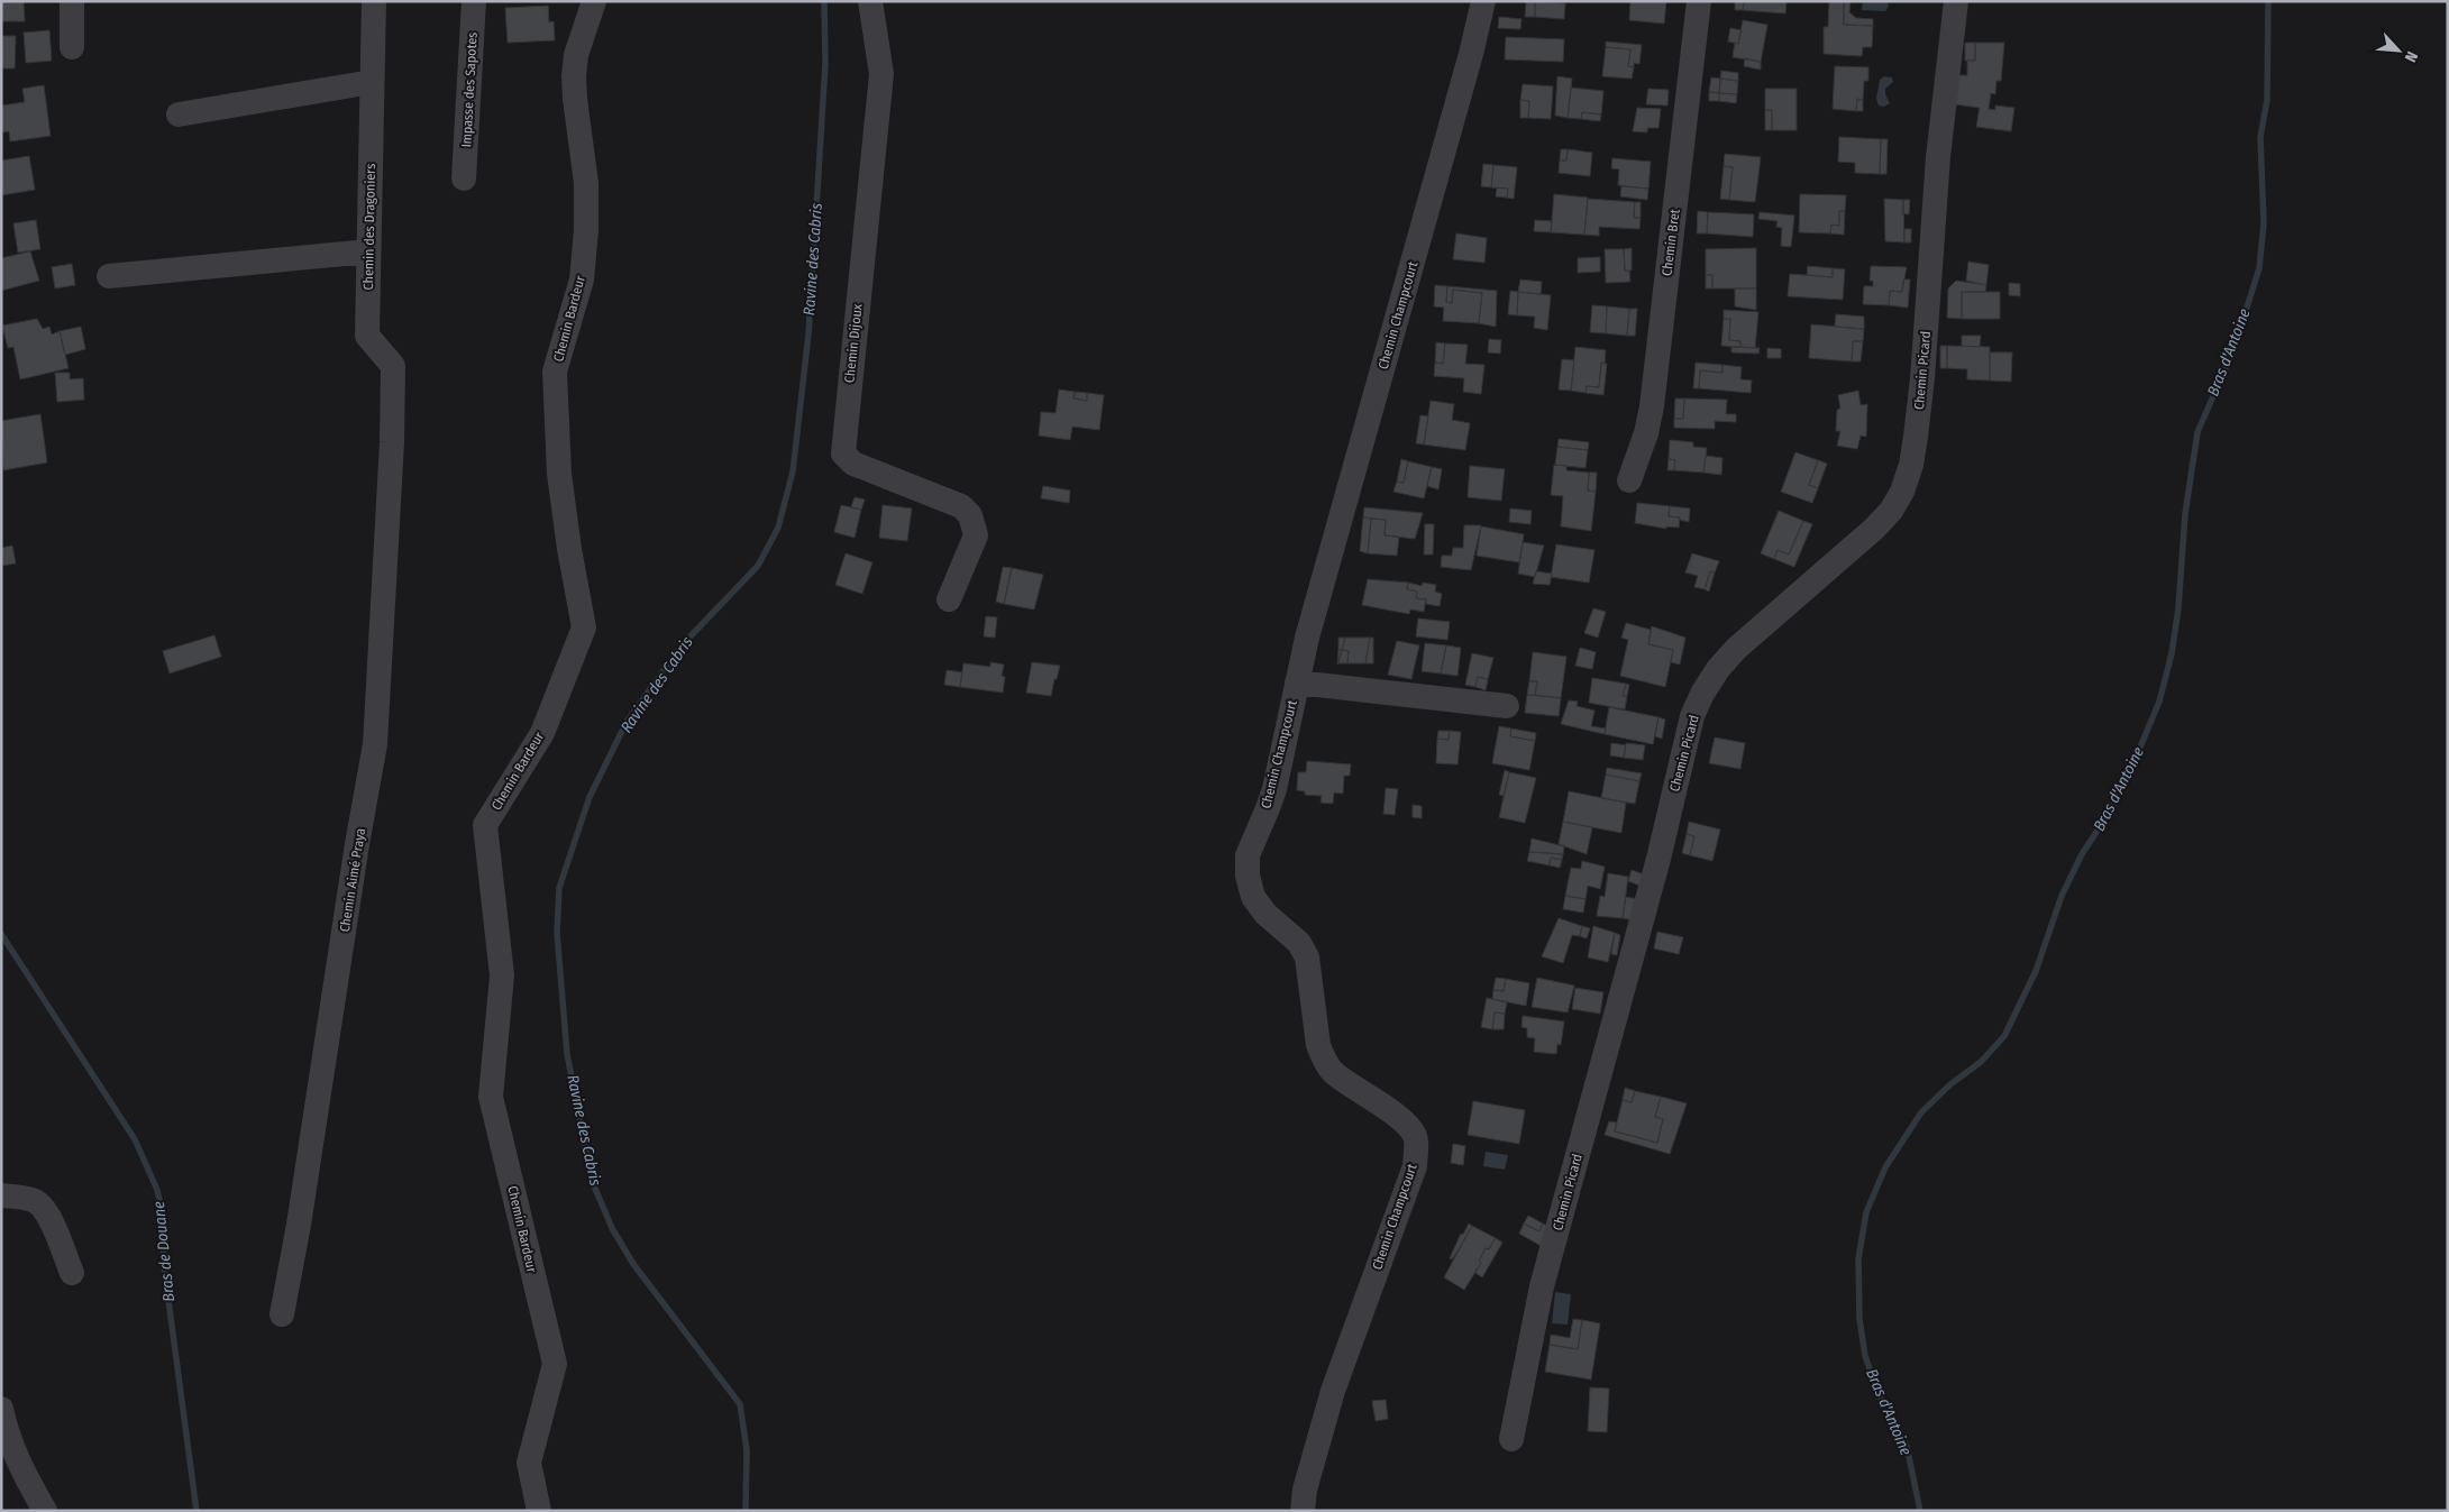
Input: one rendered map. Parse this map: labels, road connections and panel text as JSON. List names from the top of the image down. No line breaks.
{"streets":{"street":["Impasse des Sapotes","Chemin des Dragoniers","Chemin Bret","Chemin Champcourt","Chemin Bardeur","Chemin Dijoux","Chemin Picard","Chemin Aimé Praya"]},"crossings":[["Chemin des Dragoniers","Chemin Aimé Praya"]],"water":["Ravine des Cabris","Bras d'Antoine","Bras de Douane"],"north":"bottom right"}
